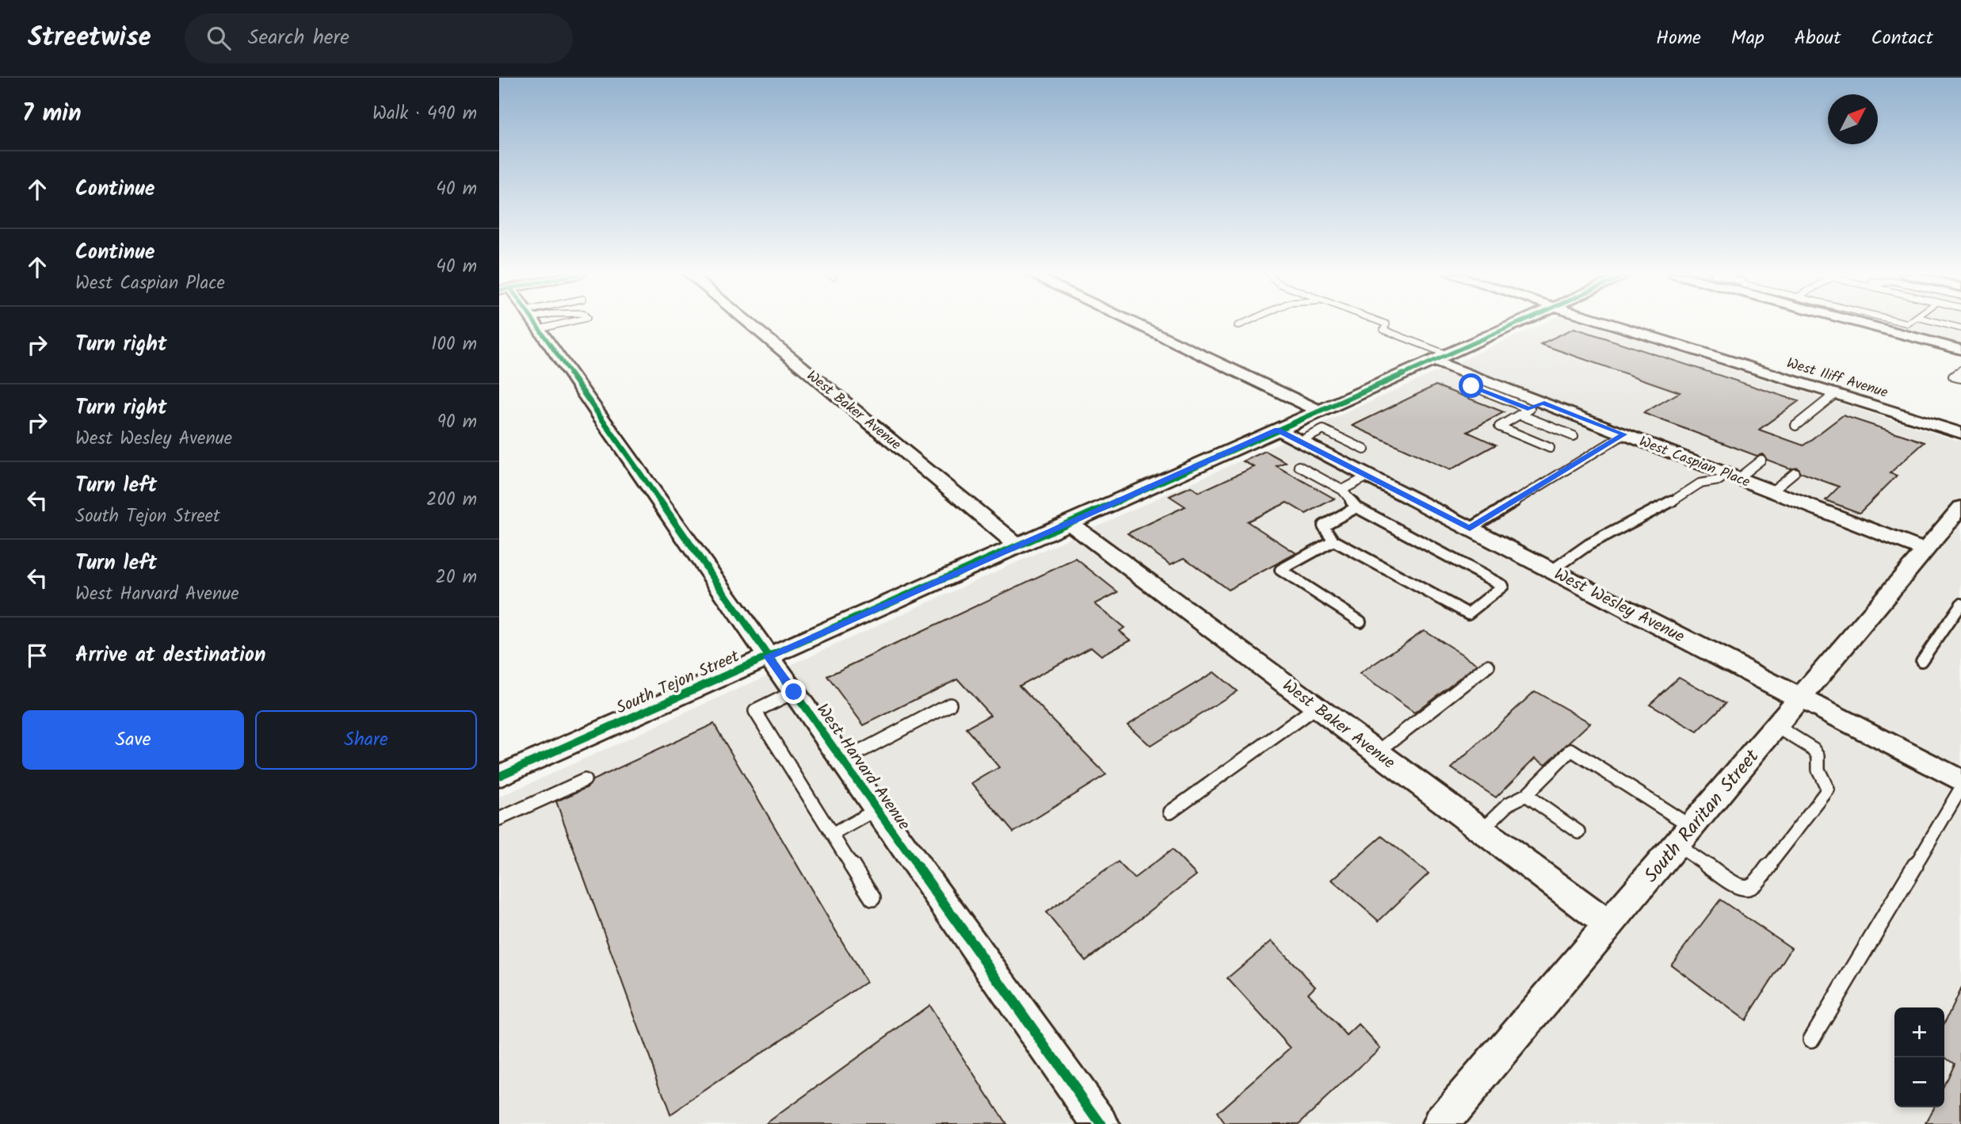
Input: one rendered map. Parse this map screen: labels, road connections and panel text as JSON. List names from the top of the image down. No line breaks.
{"streets":{"street":["West Iliff Avenue","West Baker Avenue","West Caspian Place","West Wesley Avenue","South Tejon Street","West Harvard Avenue","South Raritan Street"]},"crossings":[["West Baker Avenue","South Tejon Street"],["West Baker Avenue","South Raritan Street"],["West Caspian Place","South Tejon Street"],["West Caspian Place","South Raritan Street"],["West Wesley Avenue","South Tejon Street"],["West Wesley Avenue","South Raritan Street"],["South Tejon Street","West Harvard Avenue"]],"north":"top right","page":{"header":"Streetwise","search":"Search here","nav":["Home","Map","About","Contact"],"heading":["7 min","Walk · 490 m"],"list":[["Continue","40 m"],["Continue","West Caspian Place","40 m"],["Turn right","100 m"],["Turn right","West Wesley Avenue","90 m"],["Turn left","South Tejon Street","200 m"],["Turn left","West Harvard Avenue","20 m"],"Arrive at destination"],"buttons":["Save","Share"],"map_buttons":["+","−"]}}
